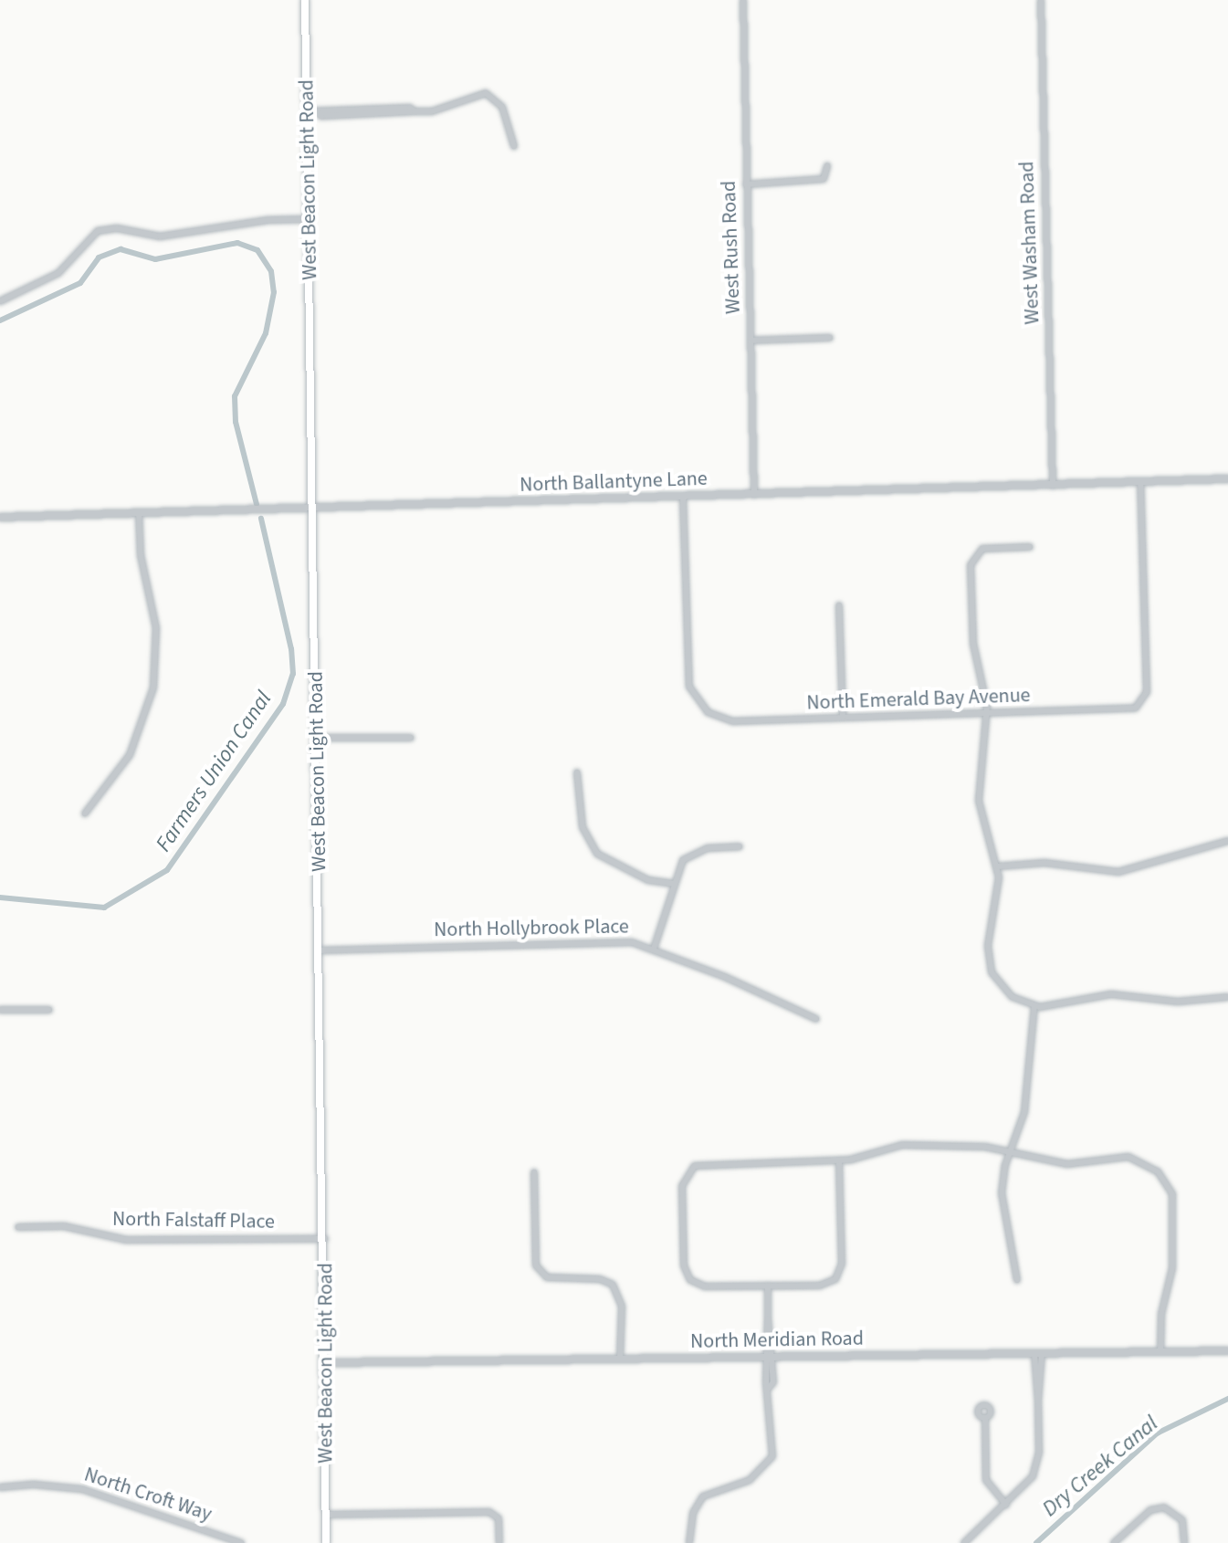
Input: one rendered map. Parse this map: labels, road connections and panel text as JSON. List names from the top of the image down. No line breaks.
{"streets":{"main road":["West Beacon Light Road"],"street":["West Washam Road","West Rush Road","North Ballantyne Lane","North Emerald Bay Avenue","North Hollybrook Place","North Falstaff Place","North Meridian Road","North Croft Way"]},"crossings":[["West Beacon Light Road","North Ballantyne Lane"],["West Beacon Light Road","North Hollybrook Place"],["West Beacon Light Road","North Falstaff Place"],["West Beacon Light Road","North Meridian Road"],["West Washam Road","North Ballantyne Lane"],["West Rush Road","North Ballantyne Lane"],["North Ballantyne Lane","North Emerald Bay Avenue"]],"water":["Farmers Union Canal","Dry Creek Canal"]}
